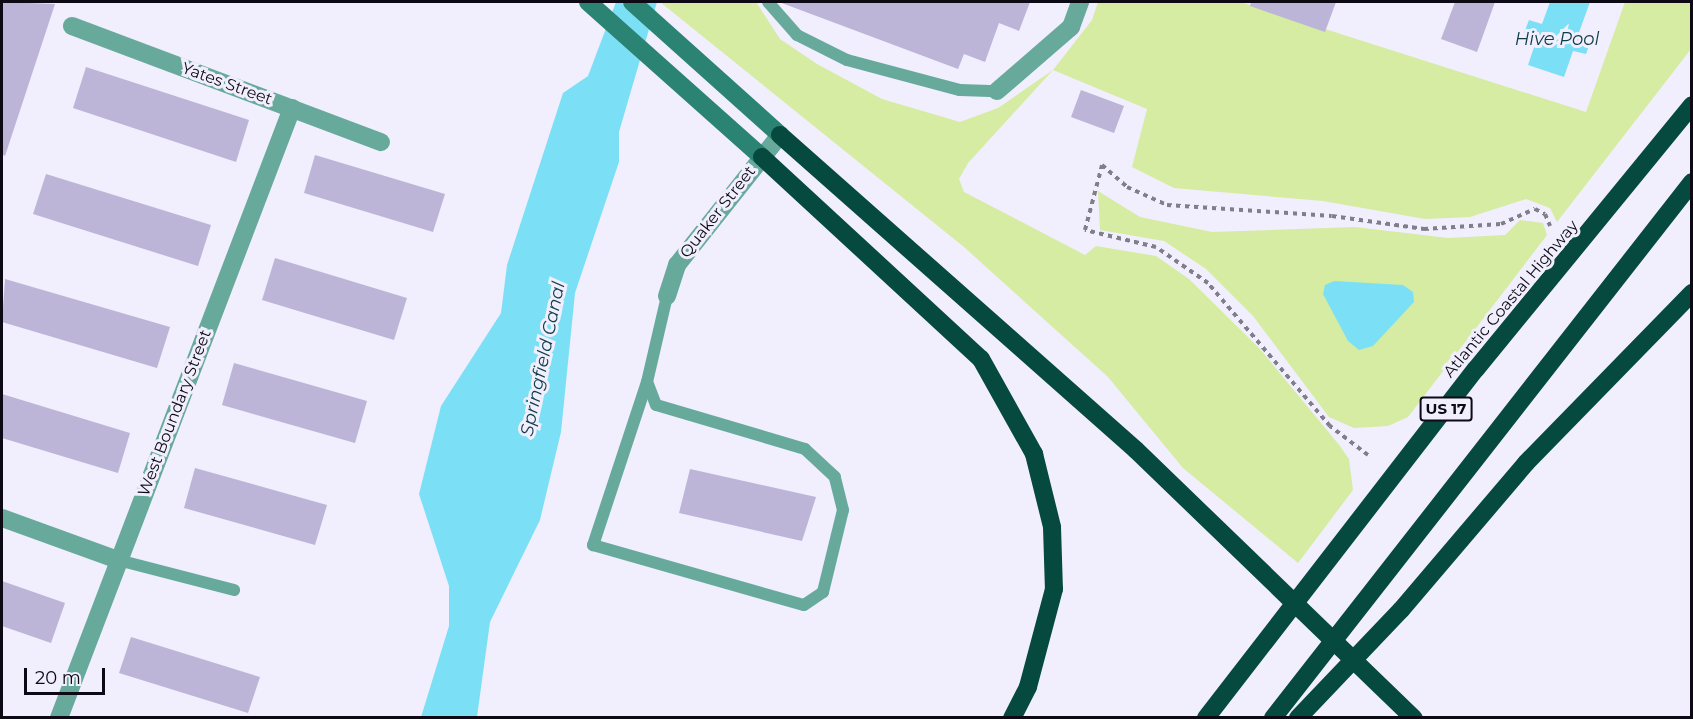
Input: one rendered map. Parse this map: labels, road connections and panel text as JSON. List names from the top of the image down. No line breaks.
{"streets":{"highway":["Atlantic Coastal Highway","US 17"],"street":["Yates Street","Quaker Street","West Boundary Street"]},"crossings":[["Yates Street","West Boundary Street"]],"water":["Hive Pool","Springfield Canal"],"scale_bar":"20 m"}
